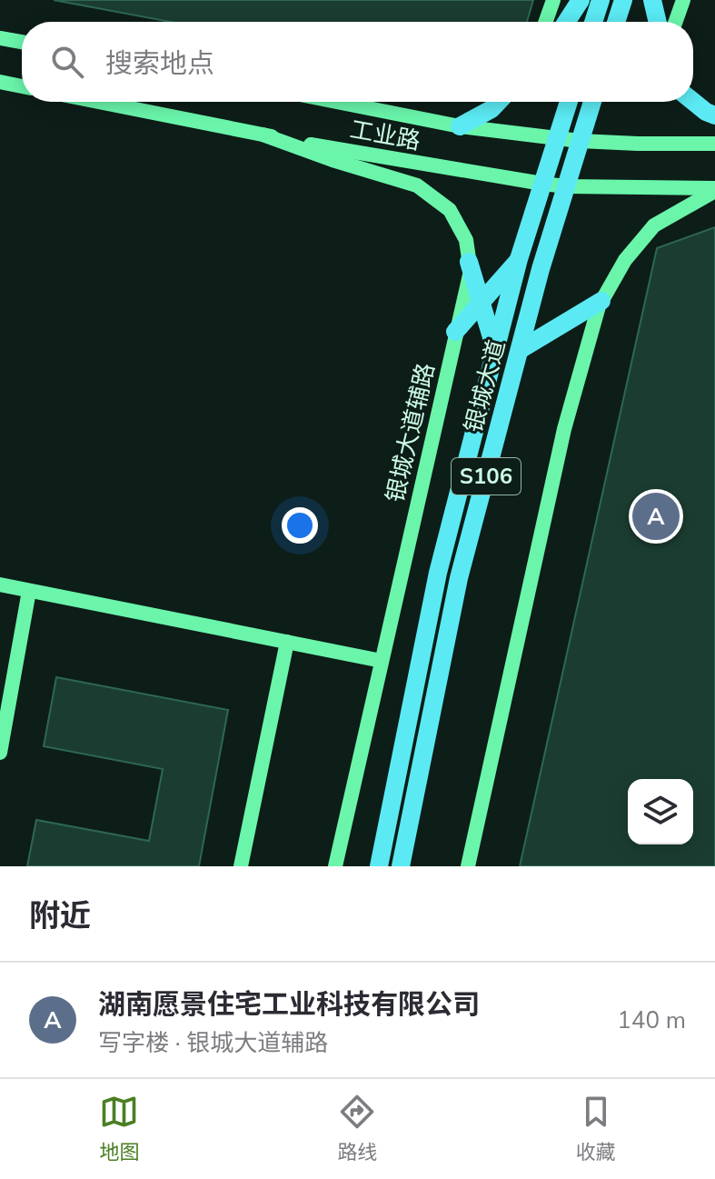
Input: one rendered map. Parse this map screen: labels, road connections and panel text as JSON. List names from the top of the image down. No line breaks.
{"streets":{"main road":["银城大道","S106"],"street":["工业路","银城大道辅路"]},"crossings":[["工业路","银城大道"],["工业路","银城大道辅路"]],"page":{"search":"搜索地点","pins":"A","heading":"附近","list":[{"mark":"A","name":"湖南愿景住宅工业科技有限公司","note":"写字楼 · 银城大道辅路","value":"140 m"}],"nav":["地图","路线","收藏"]}}
